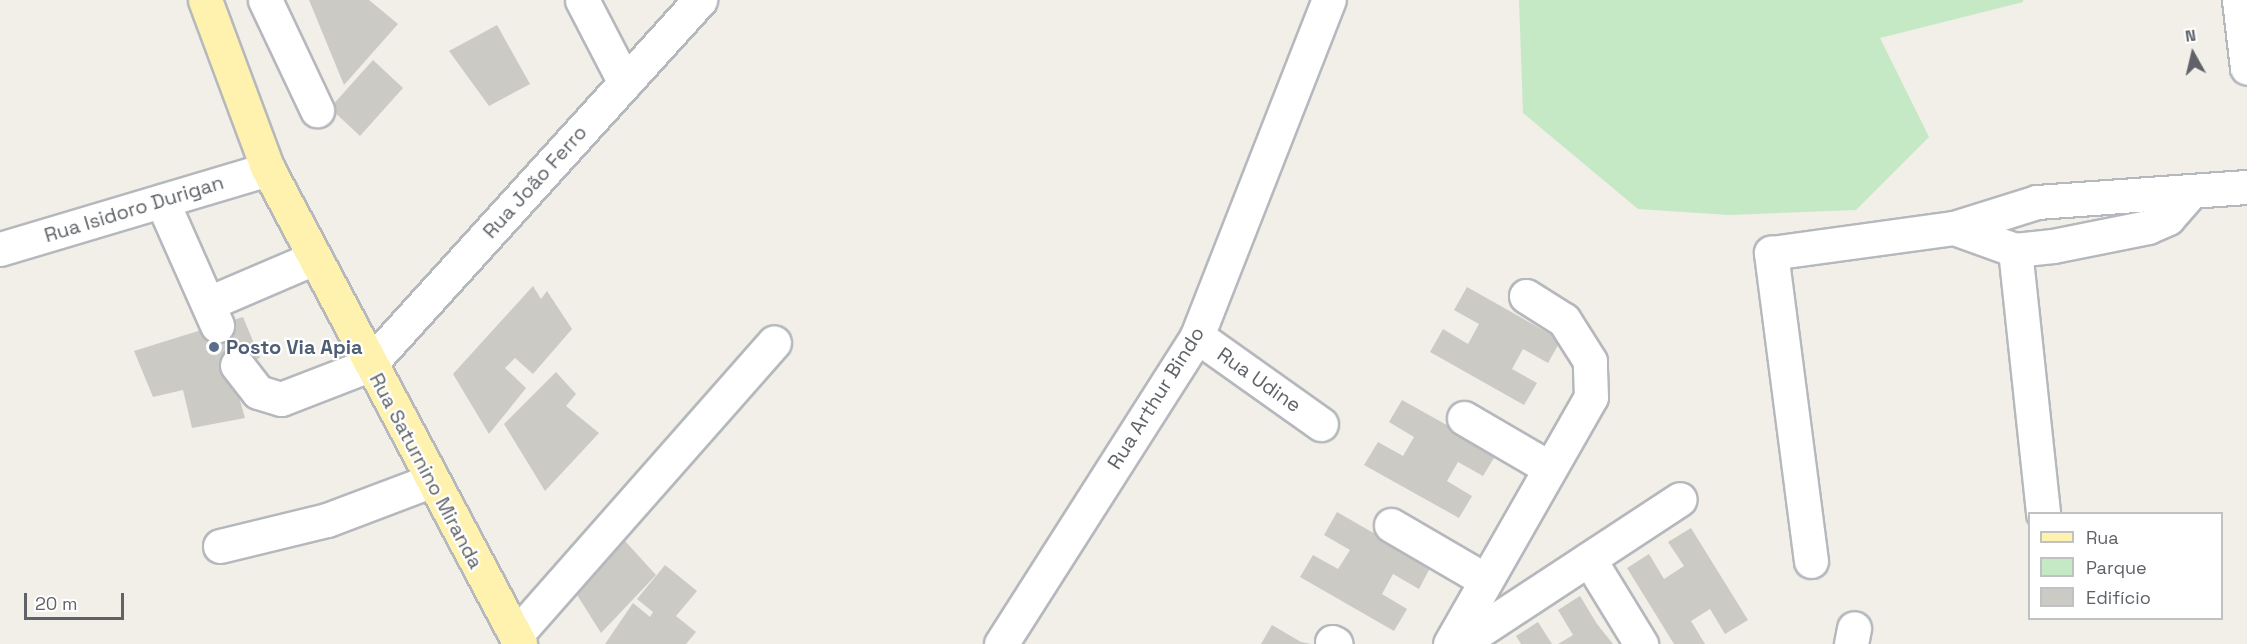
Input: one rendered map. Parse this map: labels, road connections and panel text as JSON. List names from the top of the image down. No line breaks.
{"streets":{"main road":["Rua Saturnino Miranda"],"street":["Rua João Ferro","Rua Isidoro Durigan","Rua Udine","Rua Arthur Bindo"]},"crossings":[["Rua João Ferro","Rua Saturnino Miranda"],["Rua Isidoro Durigan","Rua Saturnino Miranda"],["Rua Udine","Rua Arthur Bindo"]],"places":["Posto Via Apia"],"legend":["Rua","Parque","Edifício"],"scale_bar":"20 m","north":"top"}
